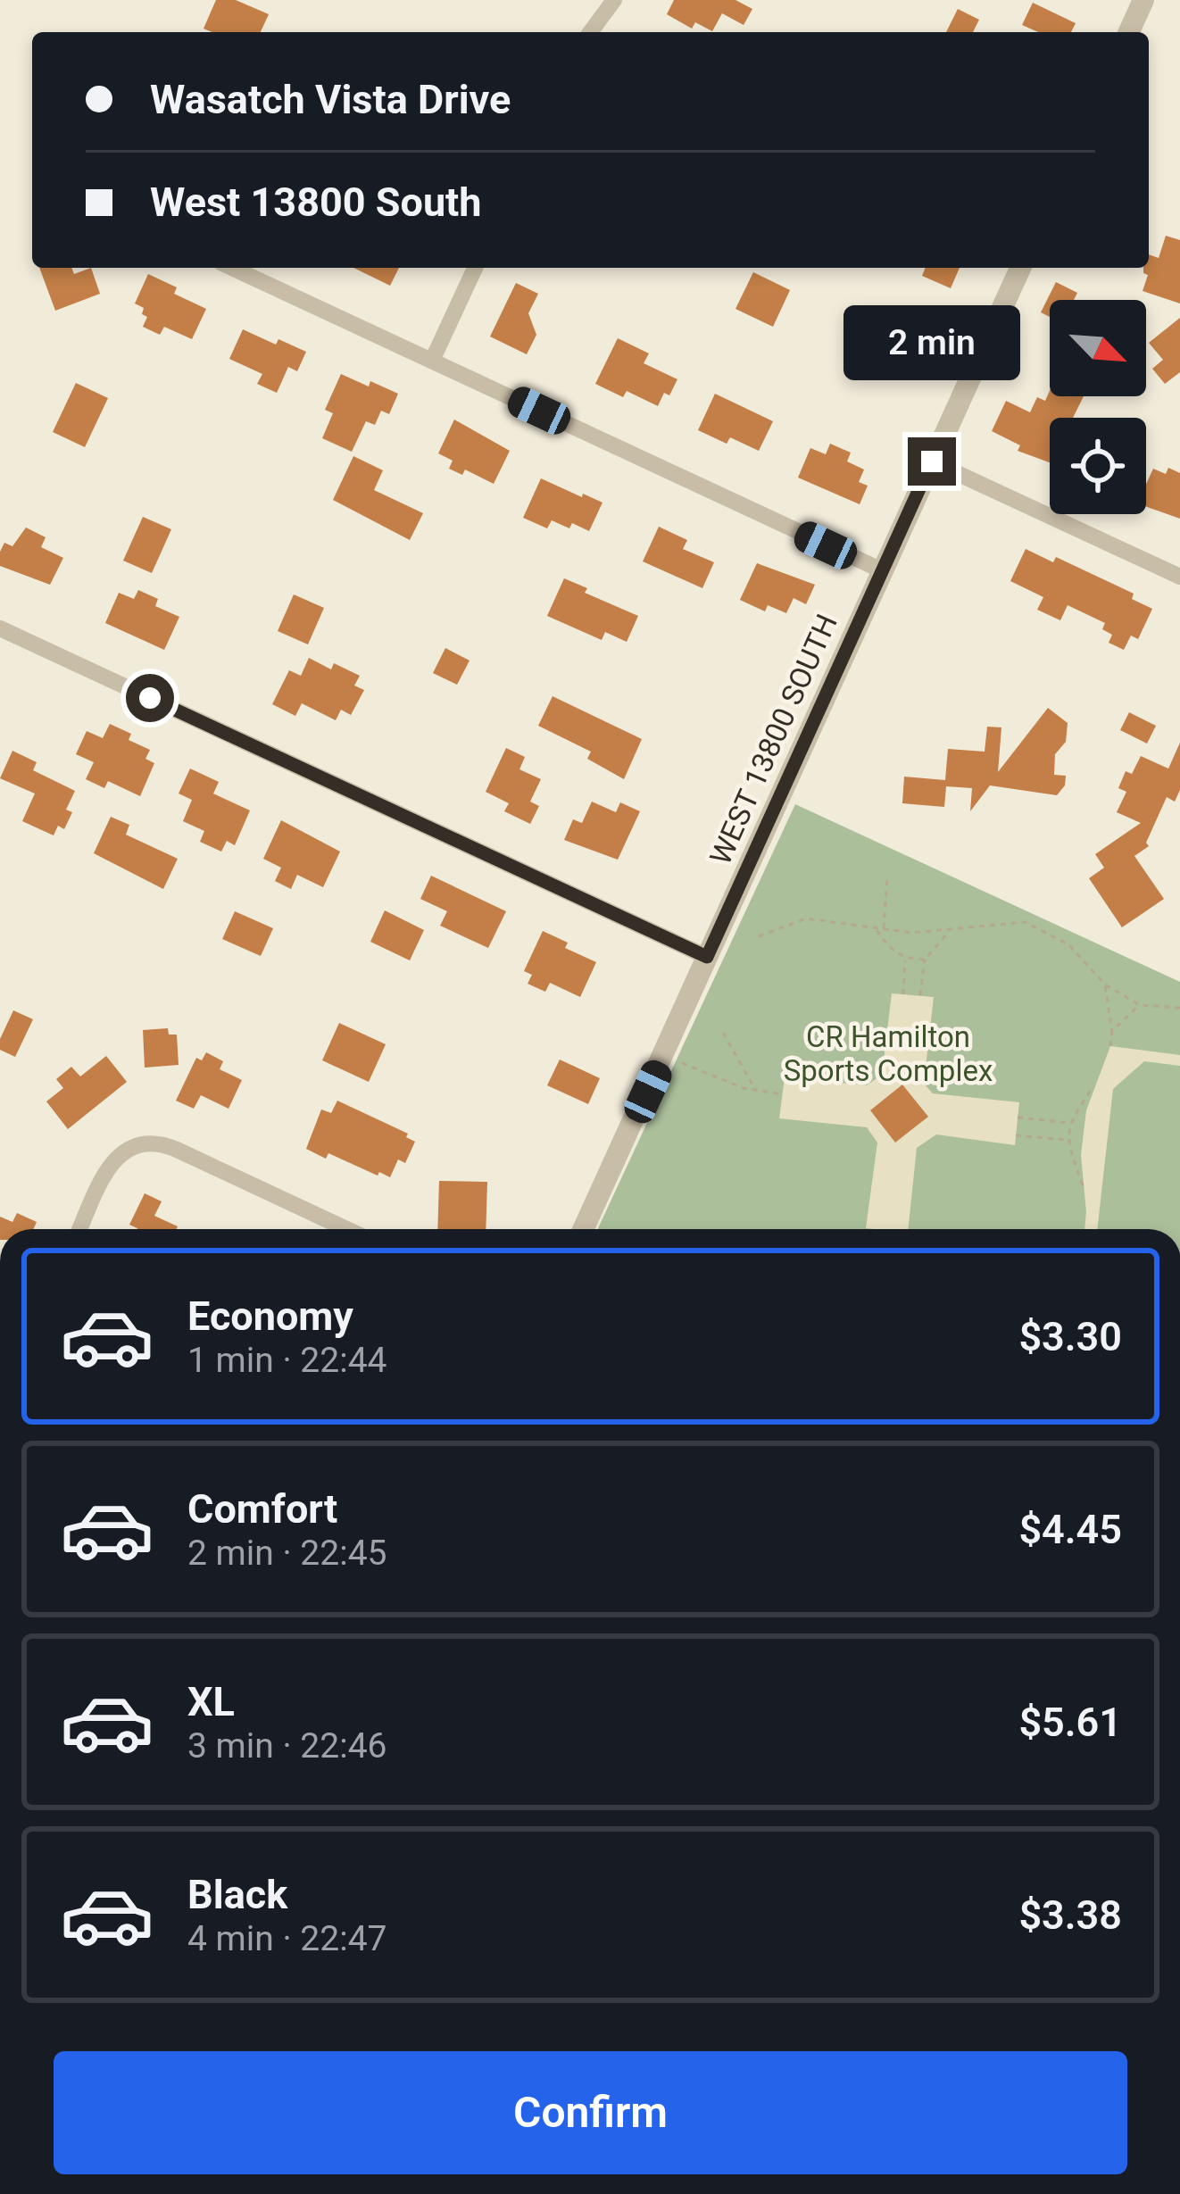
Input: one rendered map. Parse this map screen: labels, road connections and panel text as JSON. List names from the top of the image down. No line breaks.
{"streets":{"street":["WEST 13800 SOUTH"]},"parks":["CR Hamilton Sports Complex"],"north":"bottom right","page":{"banner":["Wasatch Vista Drive","West 13800 South"],"bubble":"2 min","list":[{"name":"Economy","note":"1 min · 22:44","value":"$3.30"},{"name":"Comfort","note":"2 min · 22:45","value":"$4.45"},{"name":"XL","note":"3 min · 22:46","value":"$5.61"},{"name":"Black","note":"4 min · 22:47","value":"$3.38"}],"buttons":"Confirm"}}
